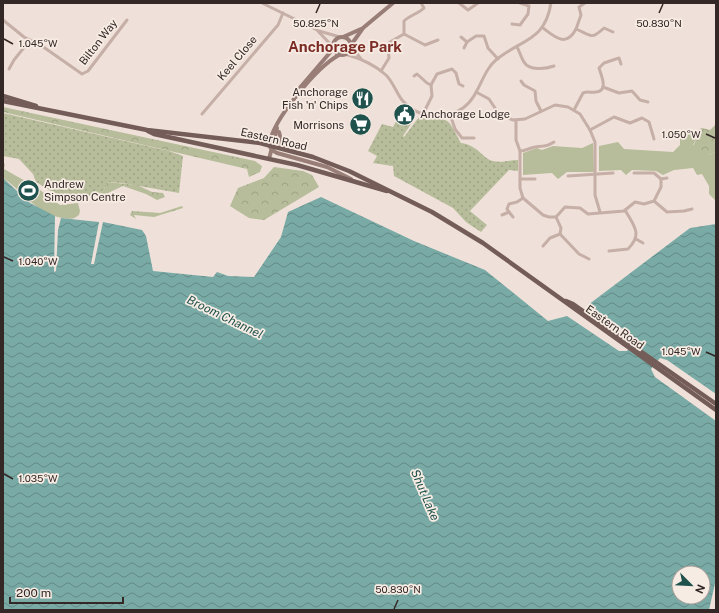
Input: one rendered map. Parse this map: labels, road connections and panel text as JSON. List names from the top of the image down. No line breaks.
{"streets":{"main road":["Eastern Road"],"street":["Bilton Way","Keel Close"]},"districts":["Anchorage Park"],"water":["Broom Channel","Shut Lake"],"places":{"restaurant":["Anchorage Fish 'n' Chips"],"public building":["Anchorage Lodge"],"supermarket":["Morrisons"],"sports":["Andrew Simpson Centre"]},"scale_bar":"200 m","north":"bottom right","coordinates":["50.825°N","50.830°N","1.045°W","1.050°W","1.040°W","1.035°W"]}
